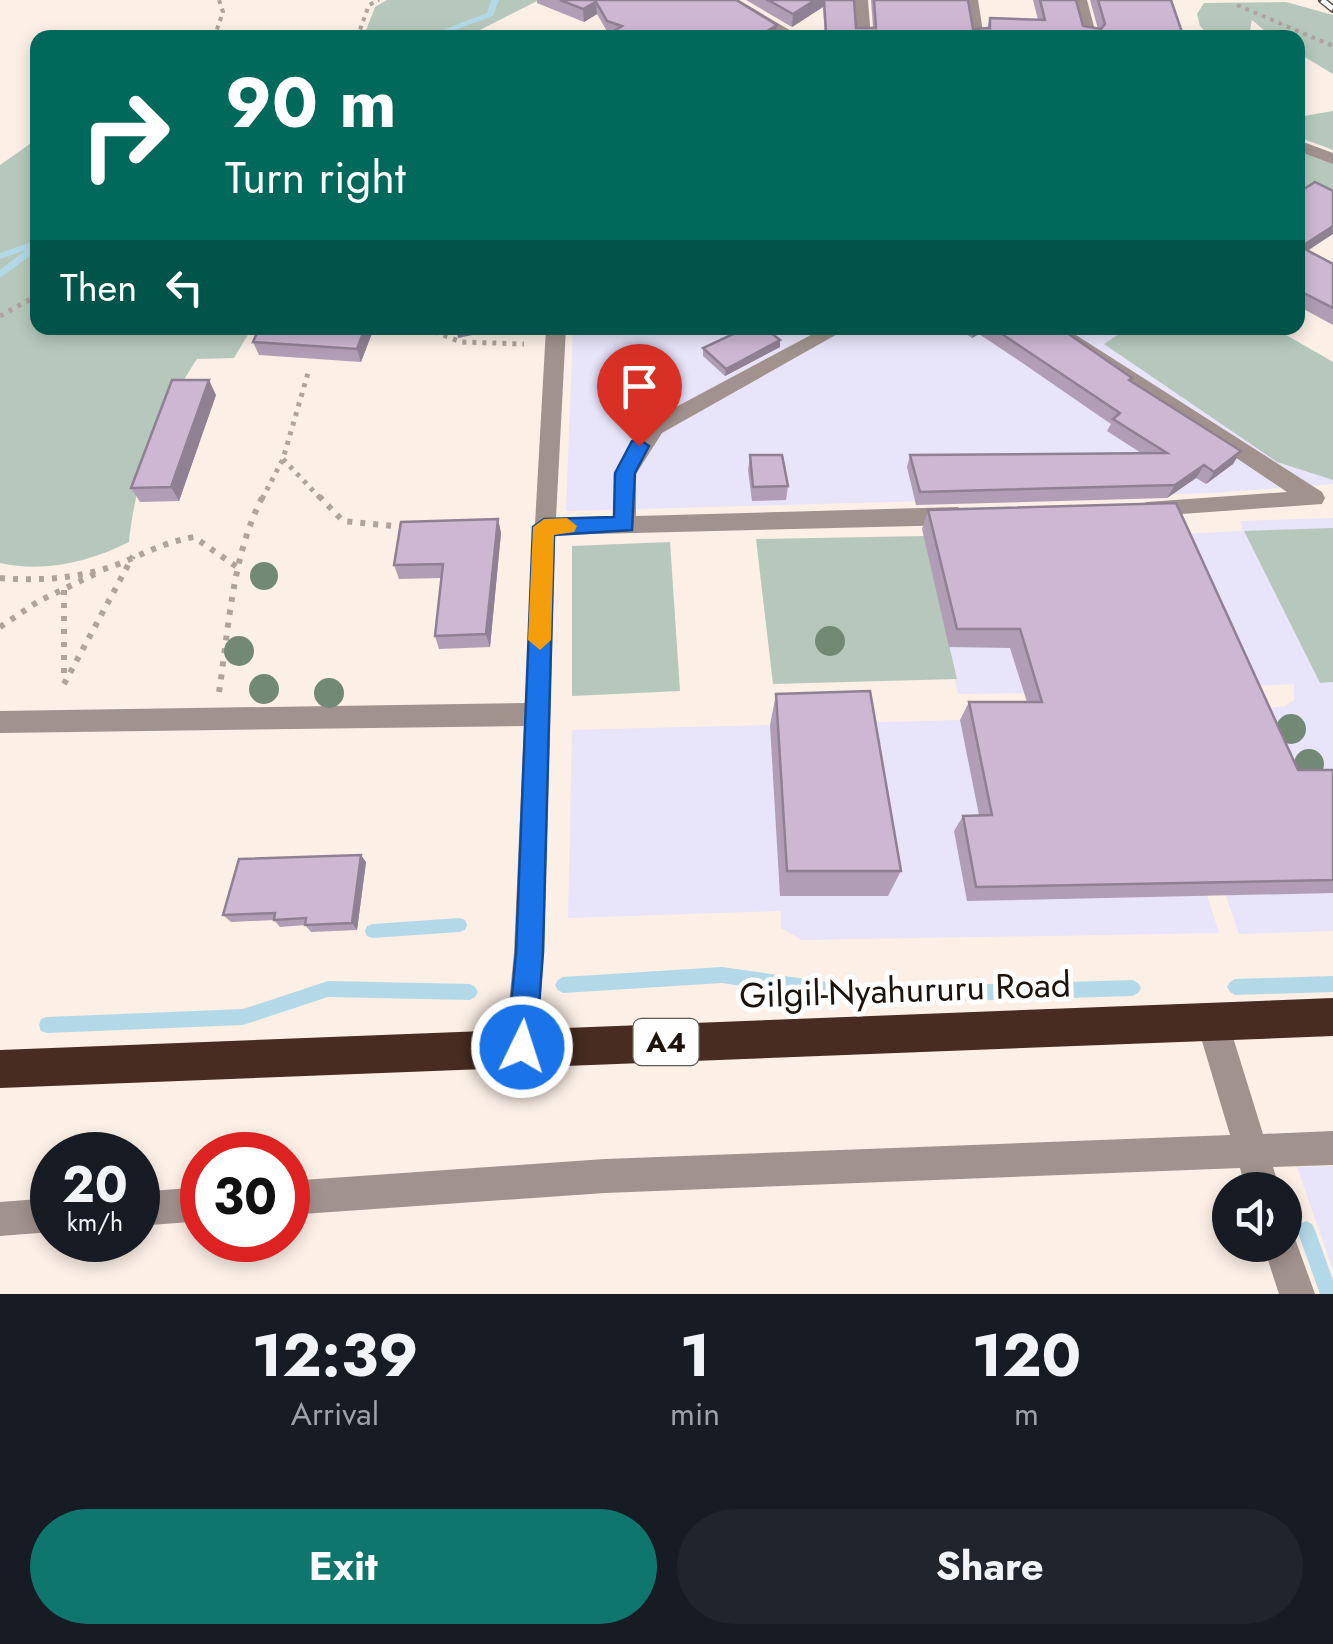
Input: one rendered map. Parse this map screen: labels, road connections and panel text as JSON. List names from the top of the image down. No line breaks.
{"streets":{"highway":["Gilgil-Nyahururu Road","A4"]},"page":{"turn":["90 m","Turn right"],"then":"Then","speed":"20 km/h","limit":"30","eta":["12:39","Arrival","1","min","120","m"],"buttons":["Exit","Share"]}}
